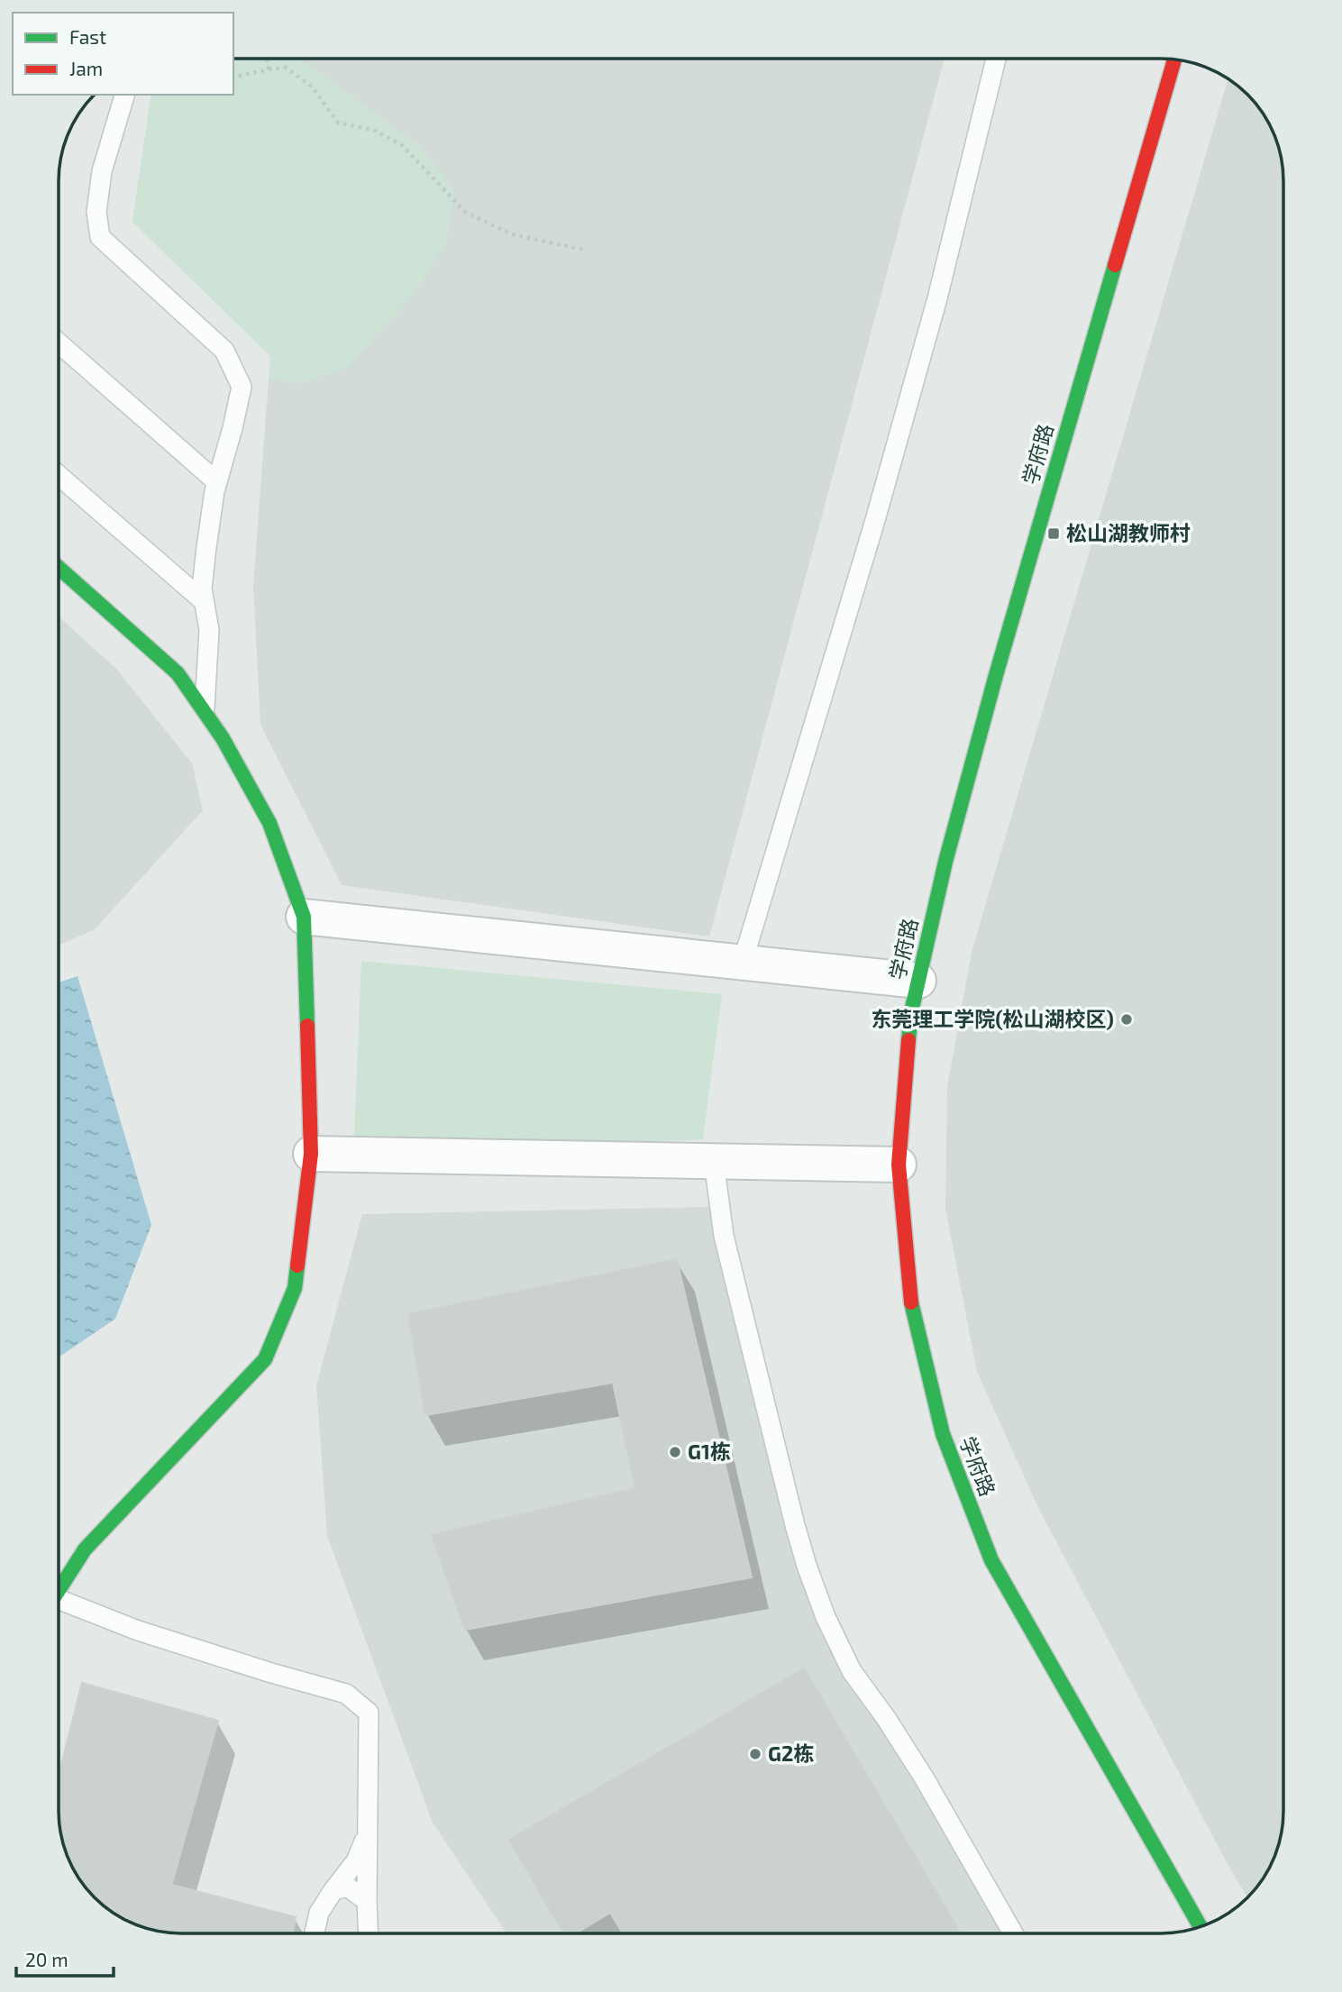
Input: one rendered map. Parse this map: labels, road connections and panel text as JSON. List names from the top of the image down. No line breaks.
{"streets":{"street":["学府路"]},"places":{"transit":["松山湖教师村"],"other":["东莞理工学院(松山湖校区)","G1栋","G2栋"]},"legend":["Fast","Jam"],"scale_bar":"20 m"}
